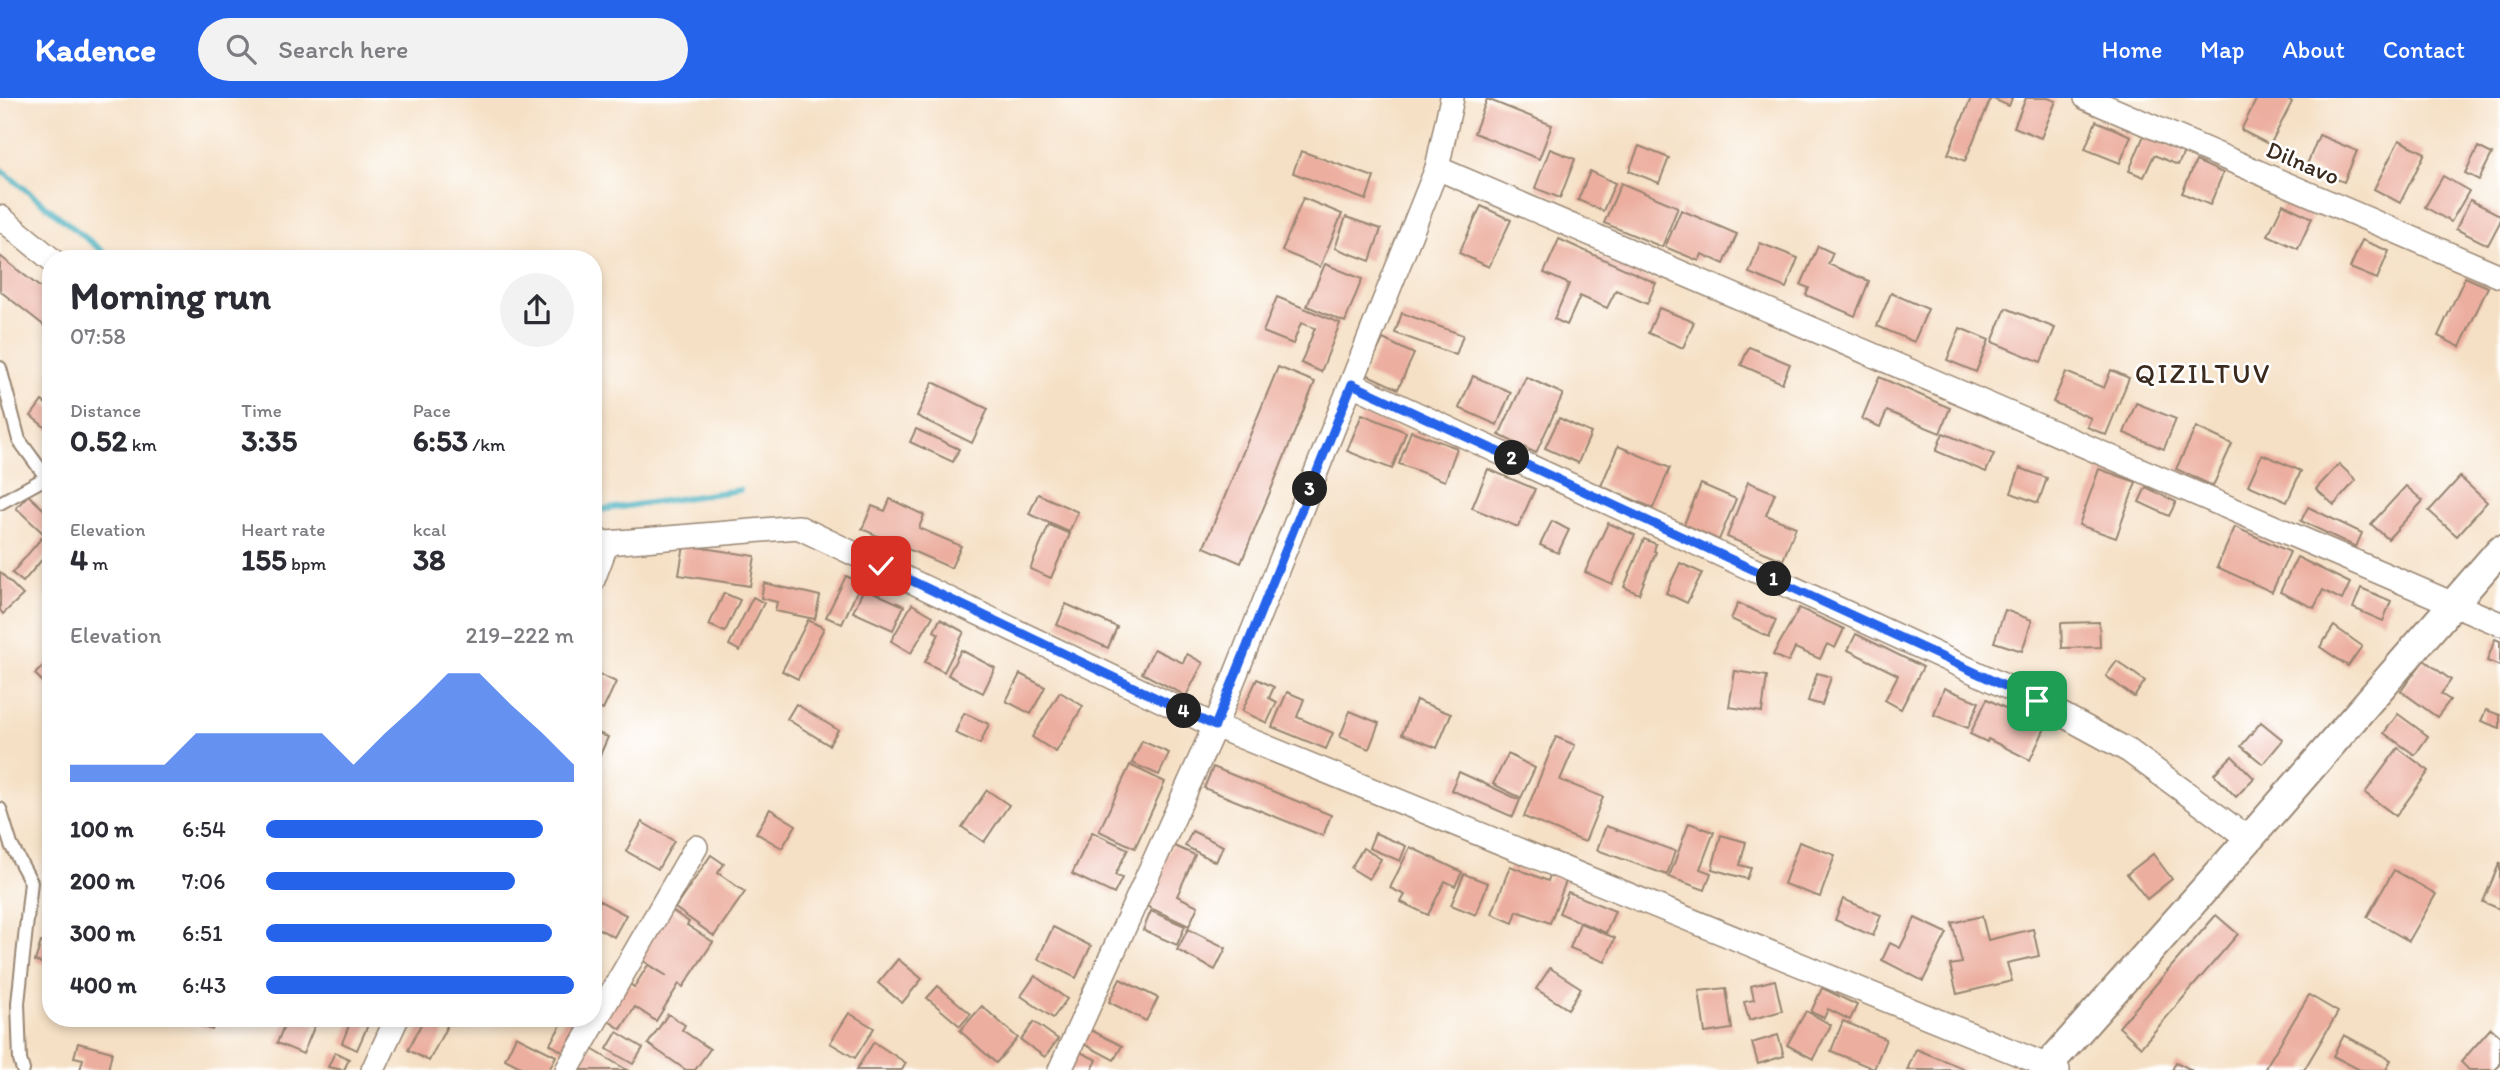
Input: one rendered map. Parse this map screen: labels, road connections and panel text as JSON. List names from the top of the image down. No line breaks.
{"streets":{"street":["Dilnavo"]},"districts":["QIZILTUV"],"page":{"header":"Kadence","search":"Search here","nav":["Home","Map","About","Contact"],"heading":["Morning run","07:58"],"stats":[["Distance","0.52 km"],["Time","3:35"],["Pace","6:53 /km"],["Elevation","4 m"],["Heart rate","155 bpm"],["kcal","38"]],"pins":["2","3","1","4"],"chart":["Elevation","219–222 m"],"list":[{"name":"100 m","note":"6:54"},{"name":"200 m","note":"7:06"},{"name":"300 m","note":"6:51"},{"name":"400 m","note":"6:43"}]}}
